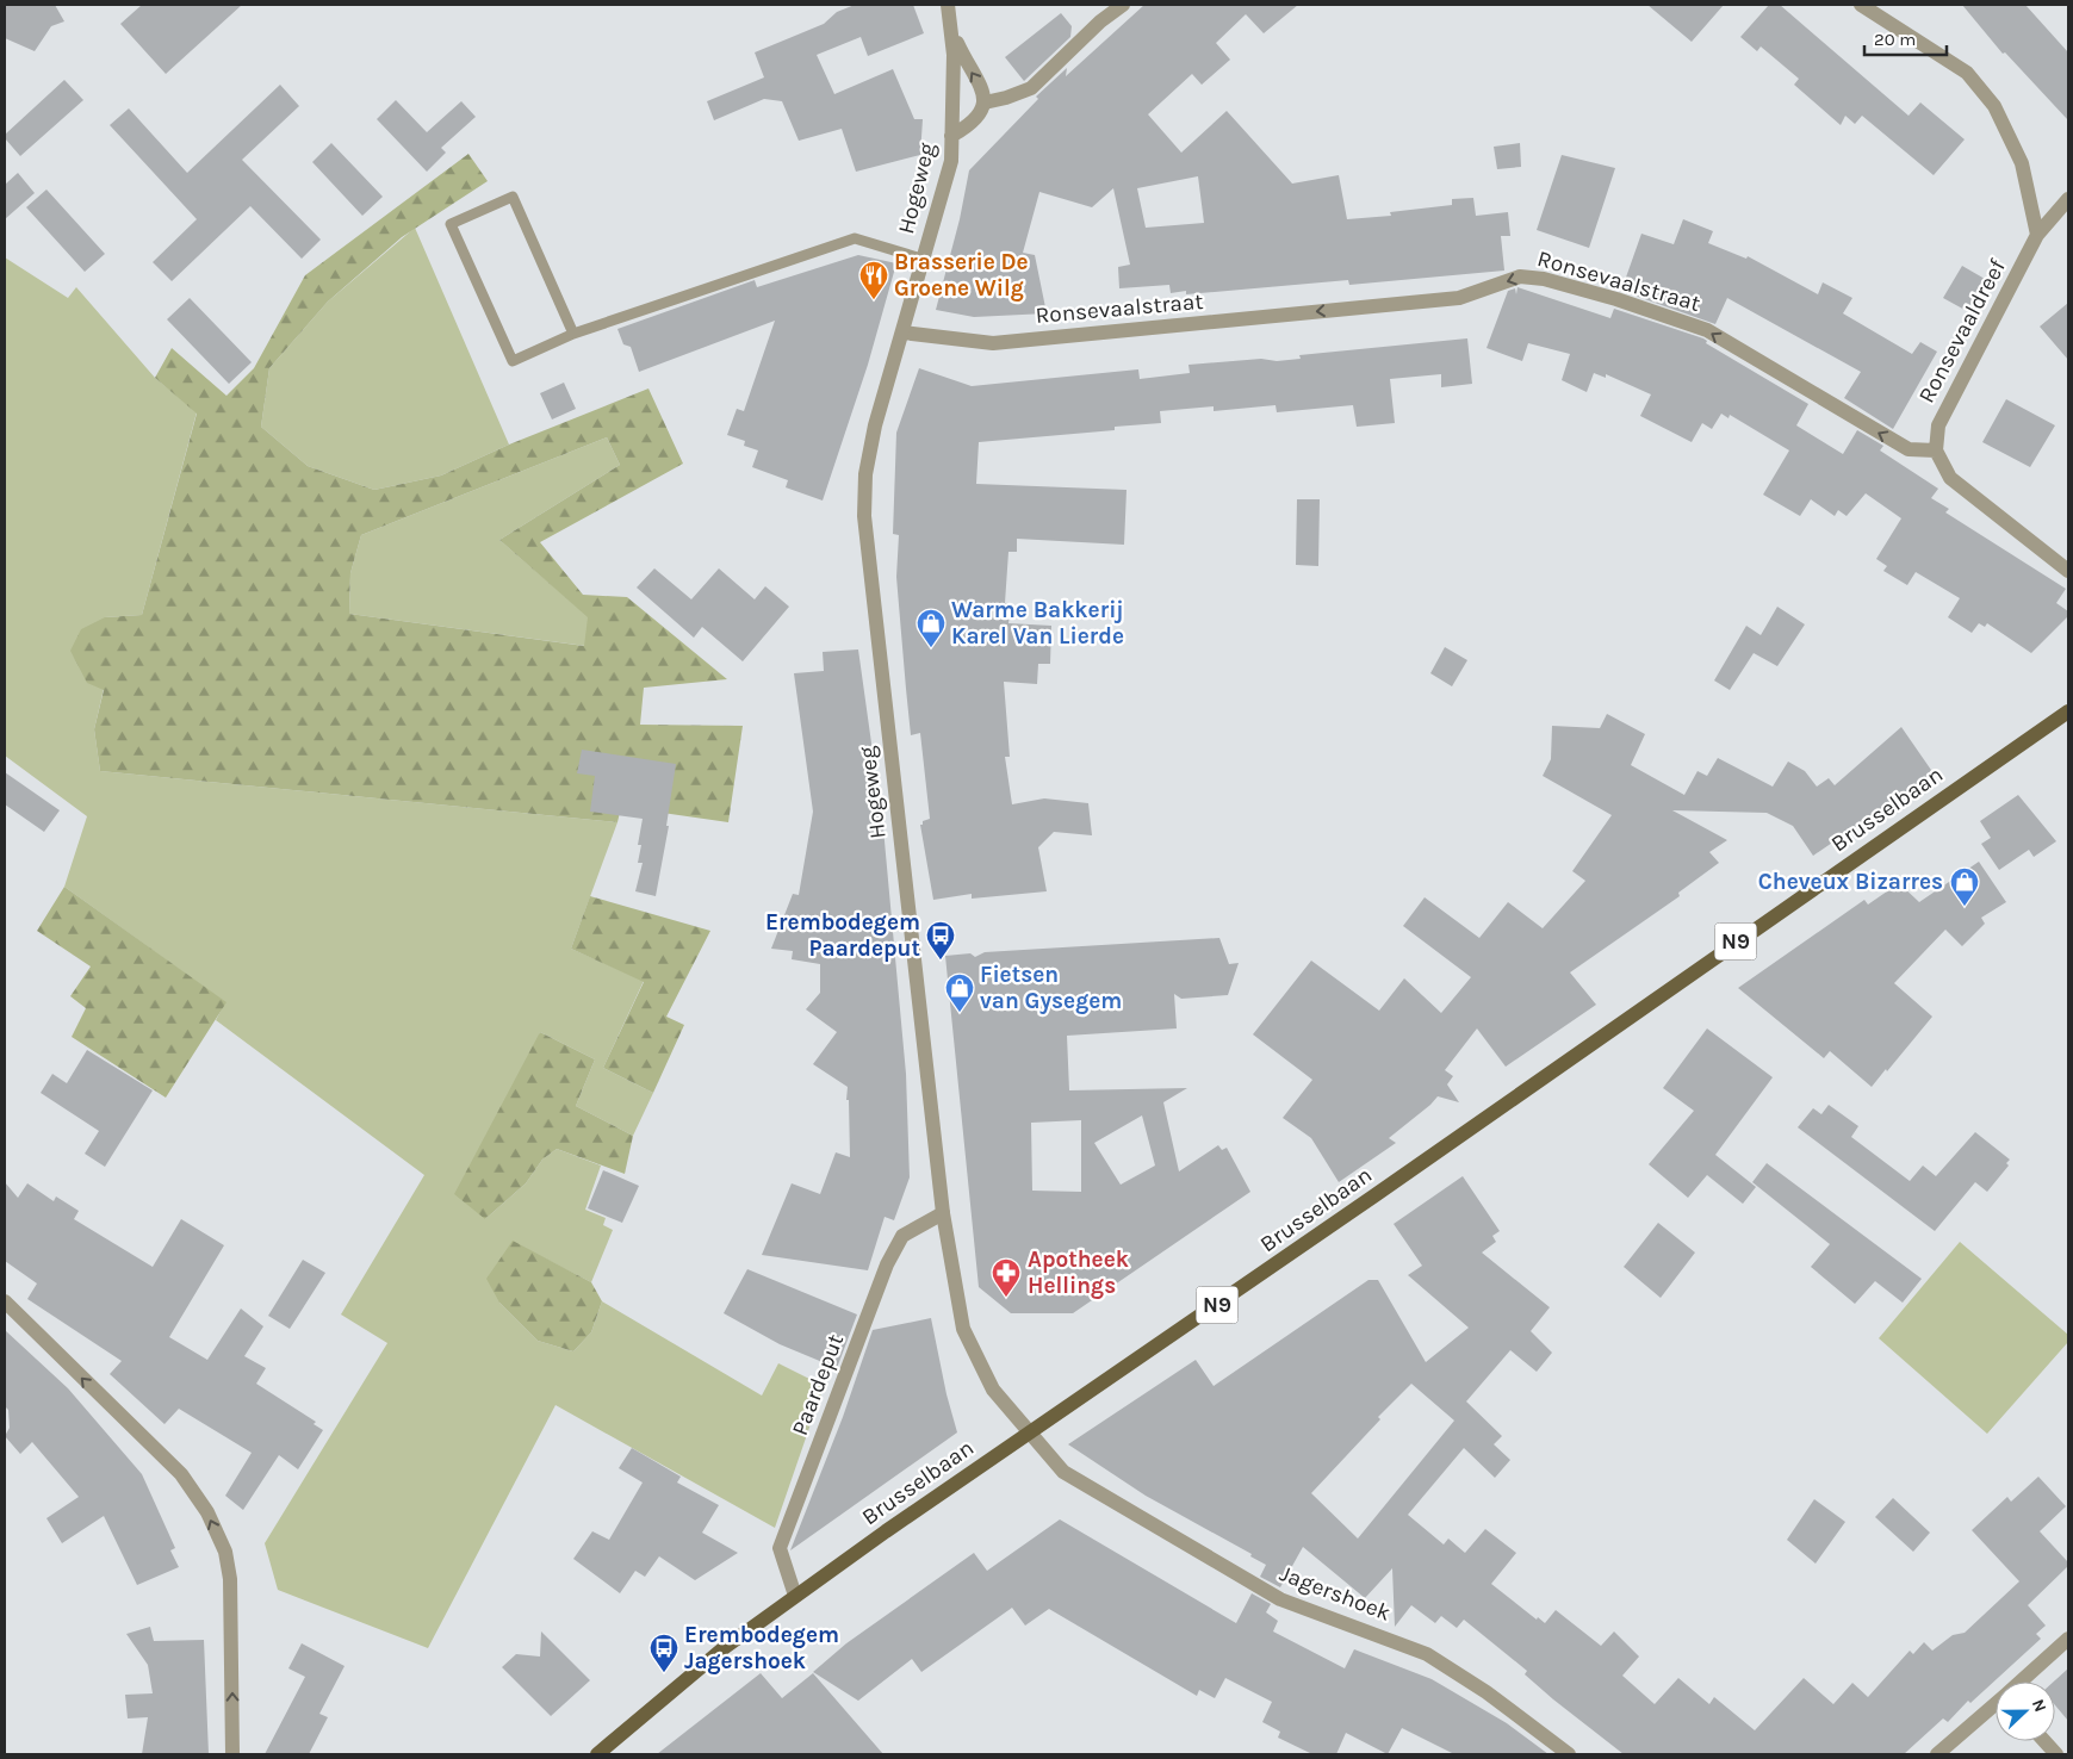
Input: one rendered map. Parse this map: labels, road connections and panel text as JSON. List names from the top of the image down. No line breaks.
{"streets":{"main road":["Brusselbaan","N9"],"street":["Hogeweg","Ronsevaalstraat","Ronsevaaldreef","Paardeput","Jagershoek"]},"crossings":[["Hogeweg","Ronsevaalstraat"],["Hogeweg","Brusselbaan"],["Hogeweg","Paardeput"],["Hogeweg","Jagershoek"],["Ronsevaalstraat","Ronsevaaldreef"],["Brusselbaan","Paardeput"],["Brusselbaan","Jagershoek"]],"one_way":["Ronsevaalstraat"],"places":{"restaurant":["Brasserie De Groene Wilg"],"shop":["Warme Bakkerij Karel Van Lierde","Cheveux Bizarres","Fietsen van Gysegem"],"bus stop":["Erembodegem Paardeput","Erembodegem Jagershoek"],"pharmacy":["Apotheek Hellings"]},"scale_bar":"20 m","north":"right"}
